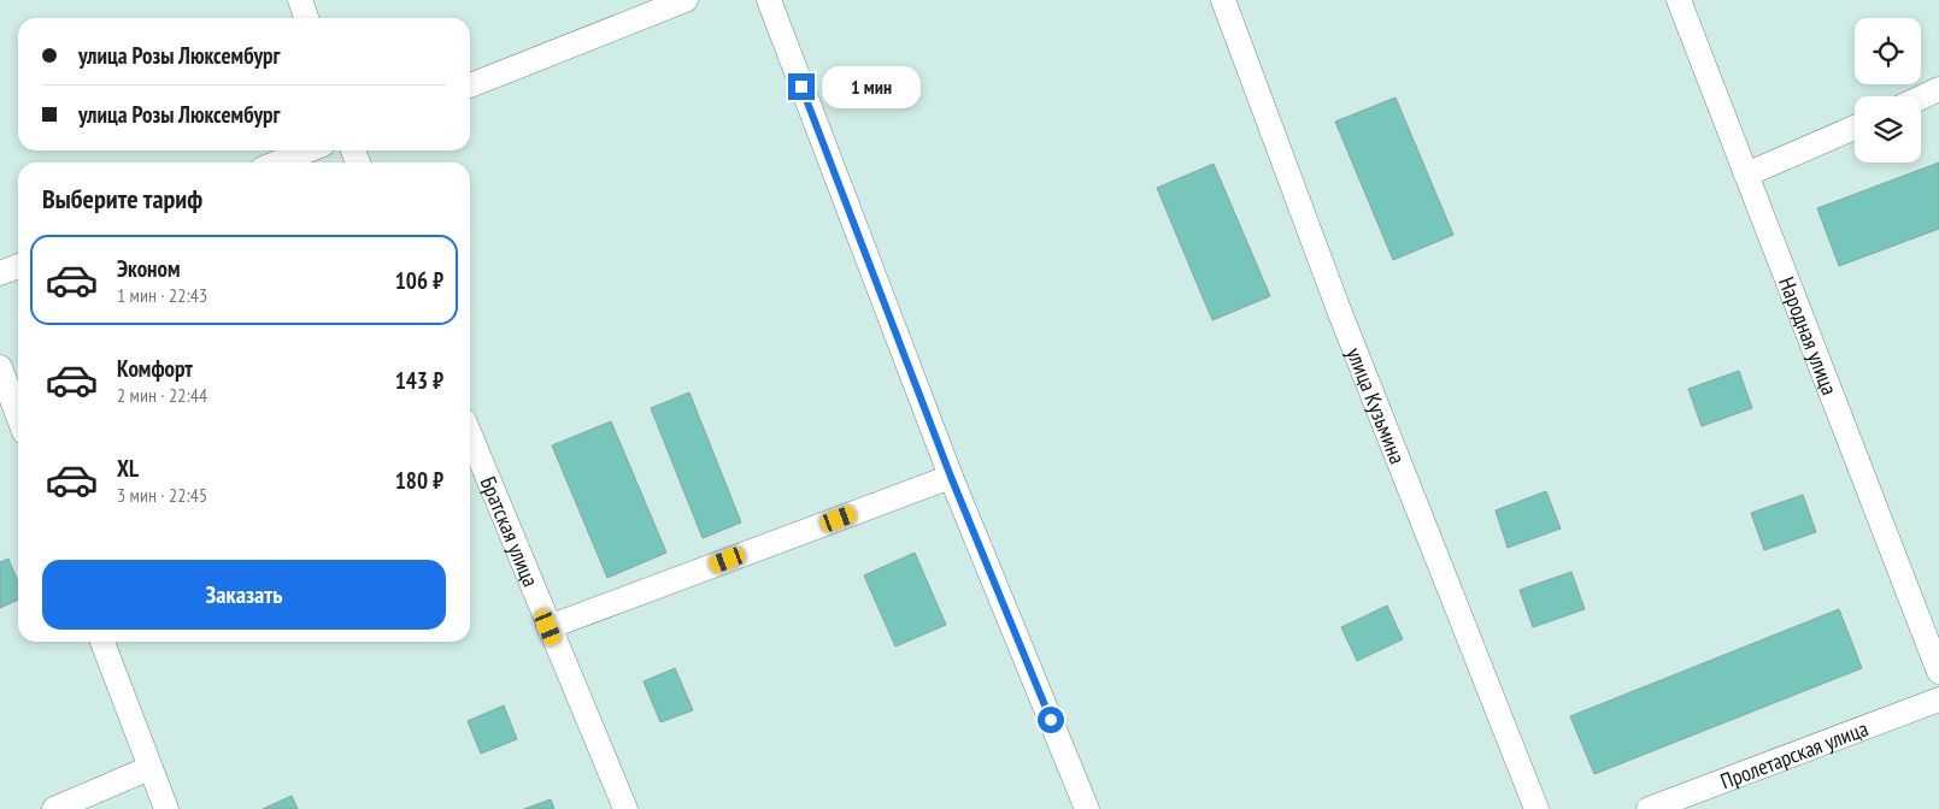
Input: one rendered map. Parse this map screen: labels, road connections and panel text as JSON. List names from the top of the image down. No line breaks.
{"streets":{"street":["Народная улица","улица Кузьмина","Братская улица","Пролетарская улица"]},"page":{"banner":["улица Розы Люксембург","улица Розы Люксембург"],"bubble":"1 мин","heading":"Выберите тариф","list":[{"name":"Эконом","note":"1 мин · 22:43","value":"106 ₽"},{"name":"Комфорт","note":"2 мин · 22:44","value":"143 ₽"},{"name":"XL","note":"3 мин · 22:45","value":"180 ₽"}],"buttons":"Заказать"}}
